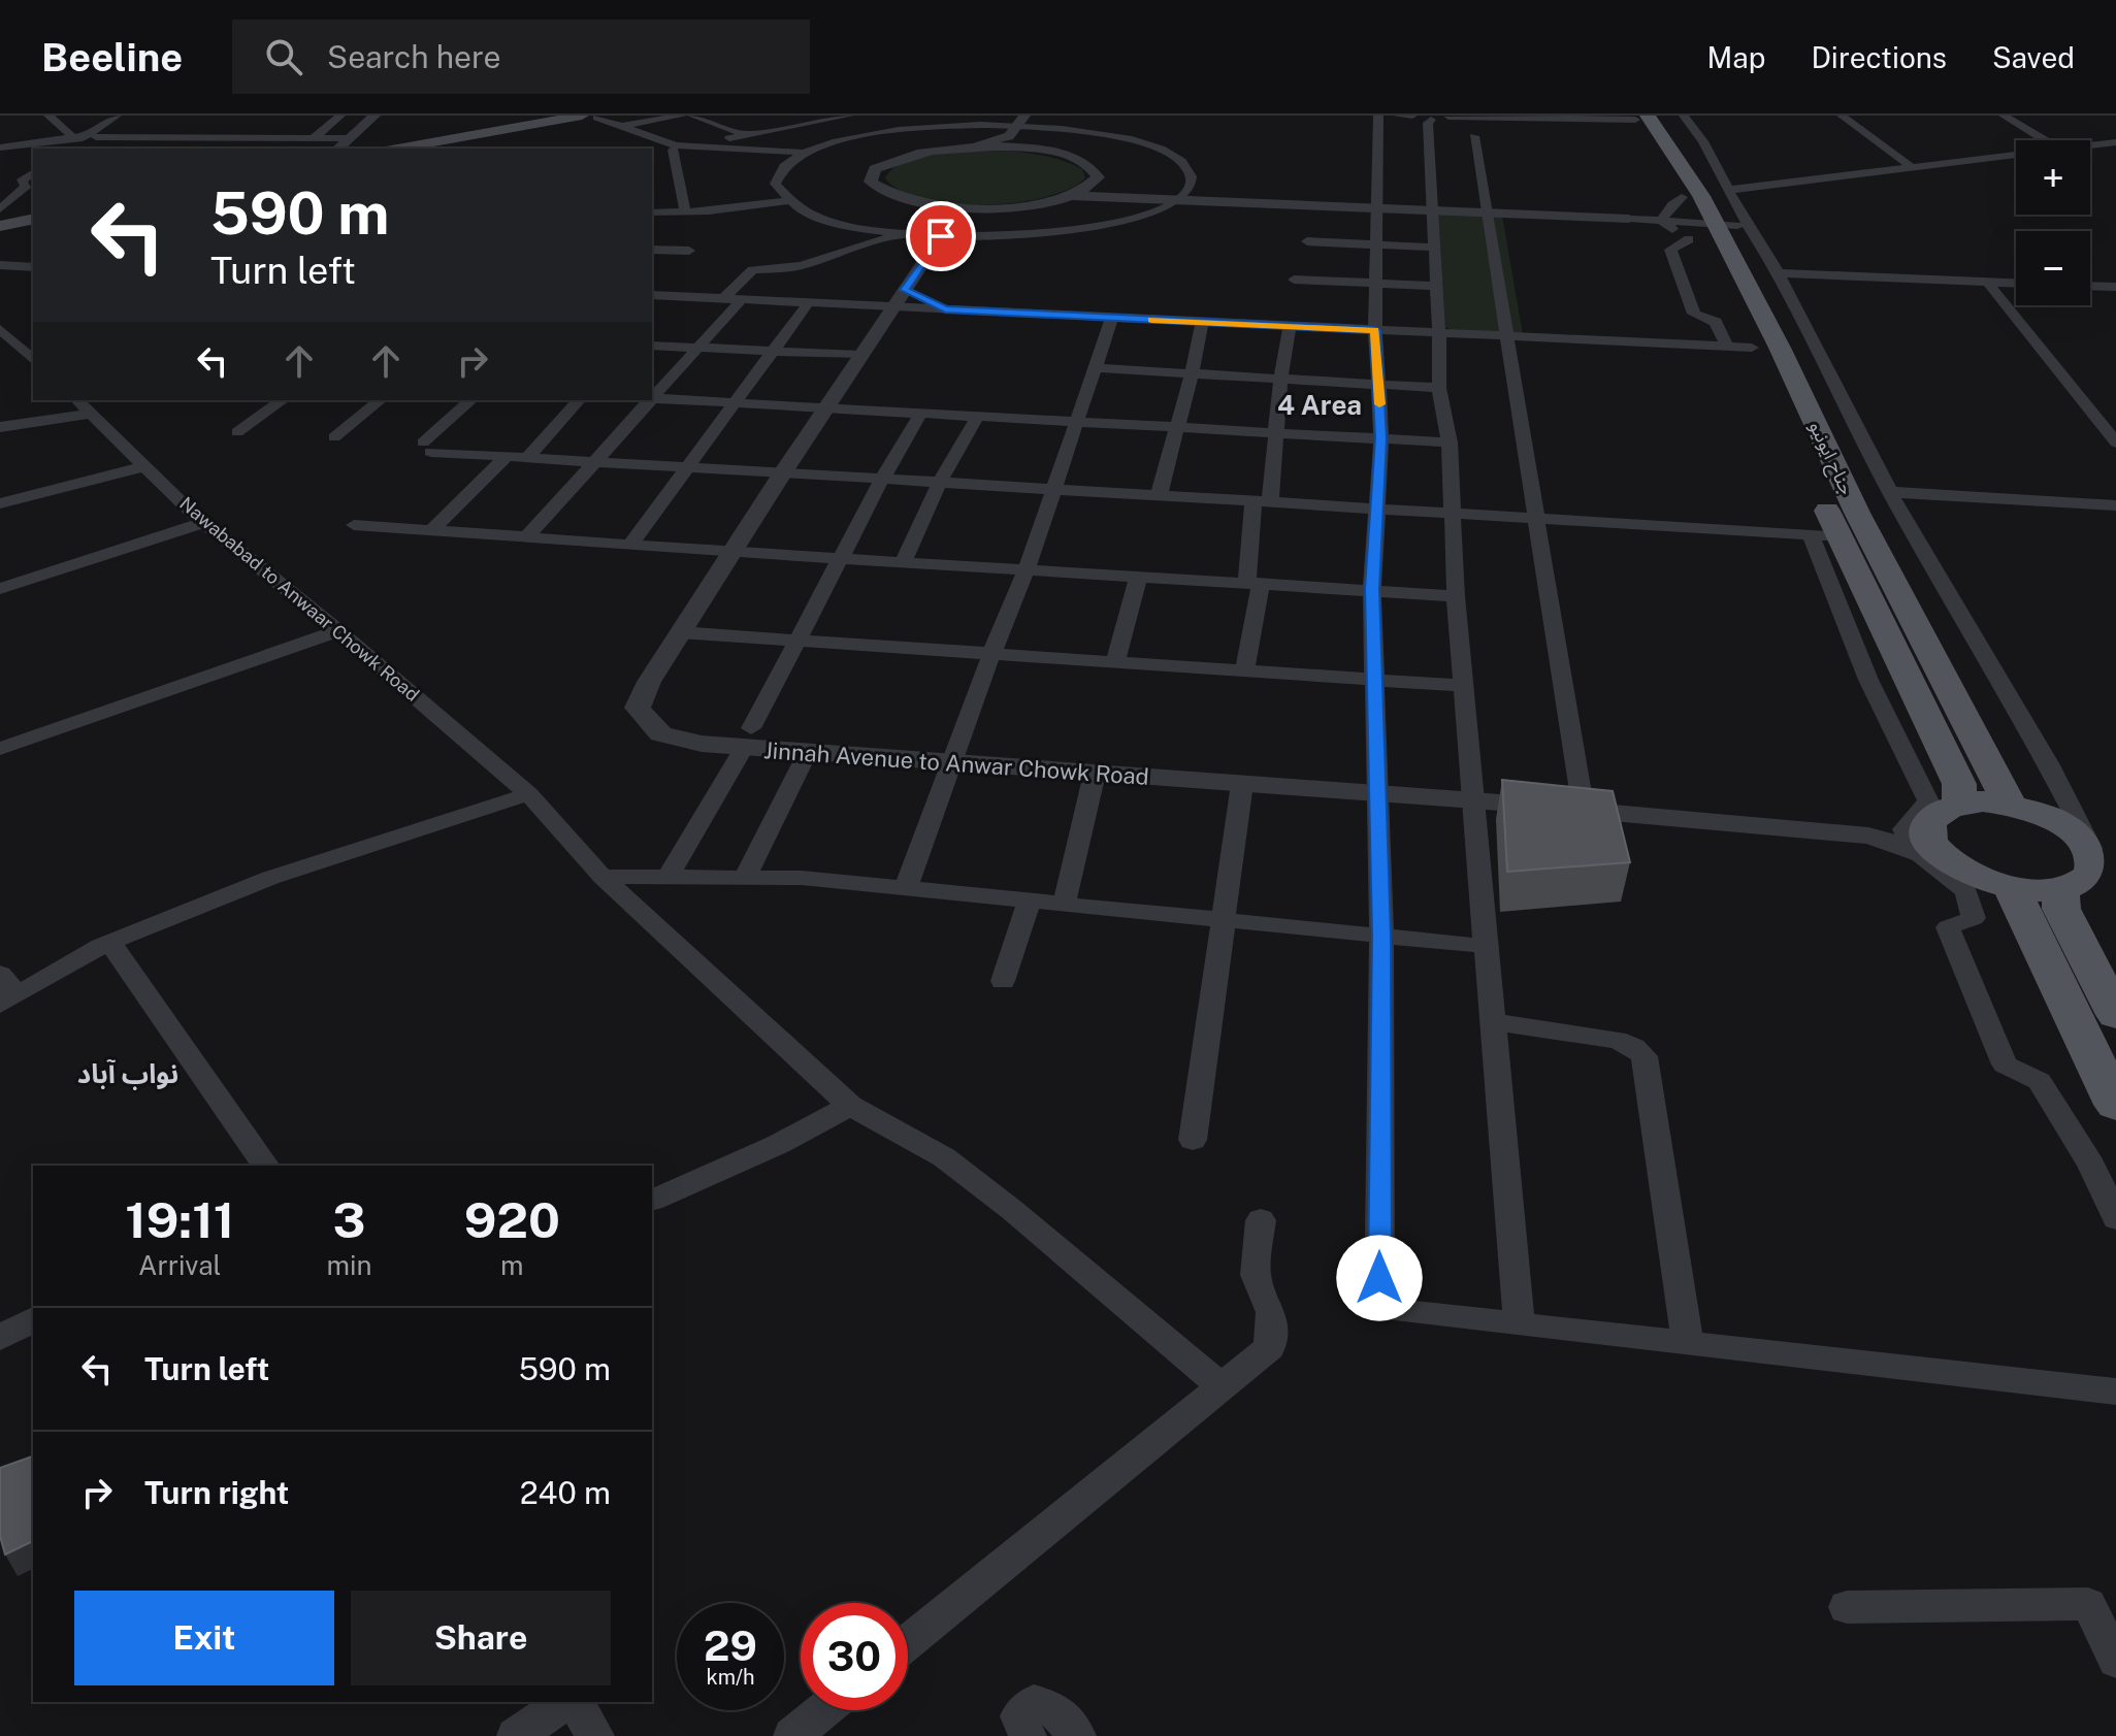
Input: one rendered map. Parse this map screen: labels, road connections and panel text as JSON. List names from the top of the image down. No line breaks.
{"streets":{"main road":["جناح ایونیو"],"street":["Nawababad to Anwaar Chowk Road","Jinnah Avenue to Anwar Chowk Road"]},"crossings":[["جناح ایونیو","Jinnah Avenue to Anwar Chowk Road"]],"districts":["4 Area","نواب آباد"],"page":{"header":"Beeline","search":"Search here","nav":["Map","Directions","Saved"],"map_buttons":["+","−"],"turn":["590 m","Turn left"],"eta":["19:11","Arrival","3","min","920","m"],"list":[{"name":"Turn left","value":"590 m"},{"name":"Turn right","value":"240 m"}],"buttons":["Exit","Share"],"speed":"29 km/h","limit":"30"}}
